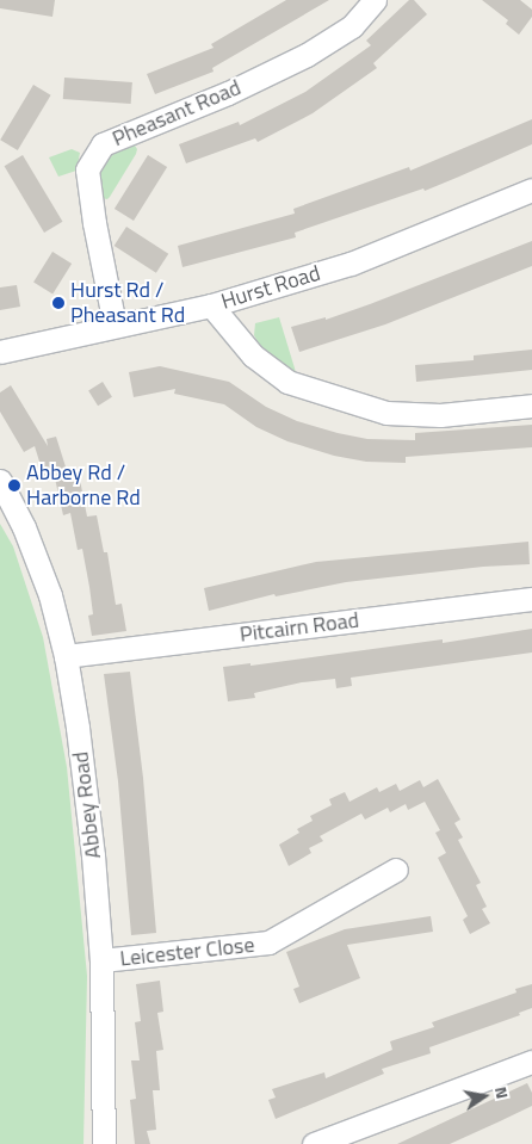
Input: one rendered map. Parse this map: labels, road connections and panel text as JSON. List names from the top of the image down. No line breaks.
{"streets":{"street":["Pheasant Road","Hurst Road","Pitcairn Road","Abbey Road","Leicester Close"]},"crossings":[["Pheasant Road","Hurst Road"],["Pitcairn Road","Abbey Road"],["Abbey Road","Leicester Close"]],"places":["Hurst Rd / Pheasant Rd","Abbey Rd / Harborne Rd"],"north":"right"}
